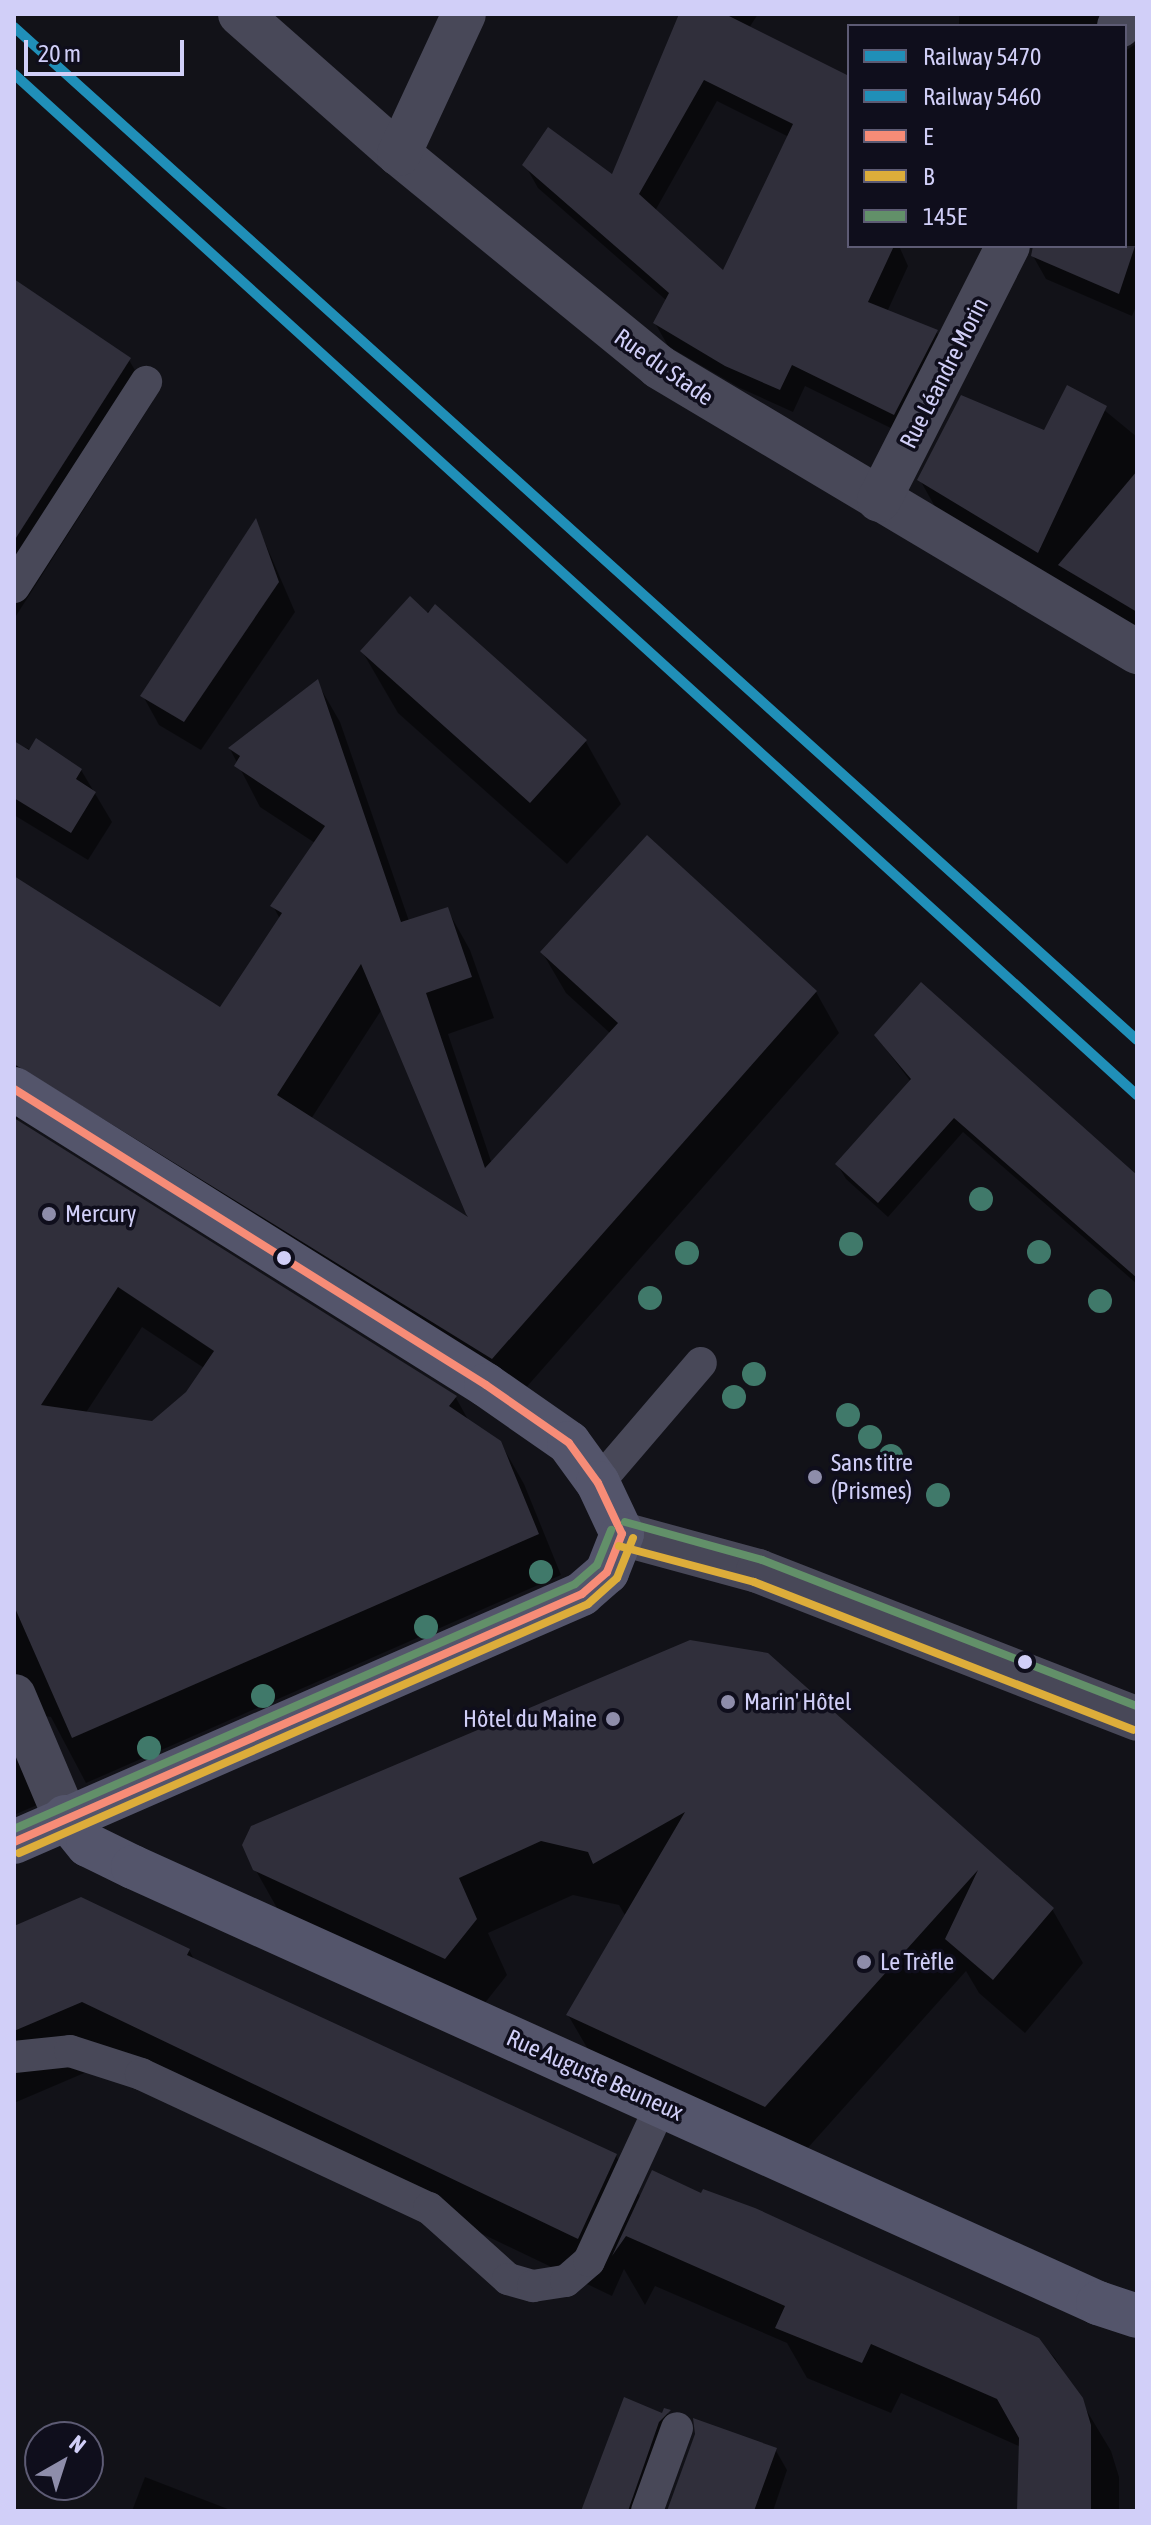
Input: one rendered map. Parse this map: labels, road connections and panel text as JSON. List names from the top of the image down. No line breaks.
{"streets":{"street":["Rue du Stade","Rue Léandre Morin","Rue Auguste Beuneux"]},"crossings":[["Rue du Stade","Rue Léandre Morin"]],"places":["Mercury","Sans titre (Prismes)","Marin' Hôtel","Hôtel du Maine","Le Trèfle"],"lines":["rail line 5460","rail line 5470","transit line E","transit line 145E","transit line B"],"legend":["Railway 5470","Railway 5460","E","B","145E"],"scale_bar":"20 m","north":"top right"}
